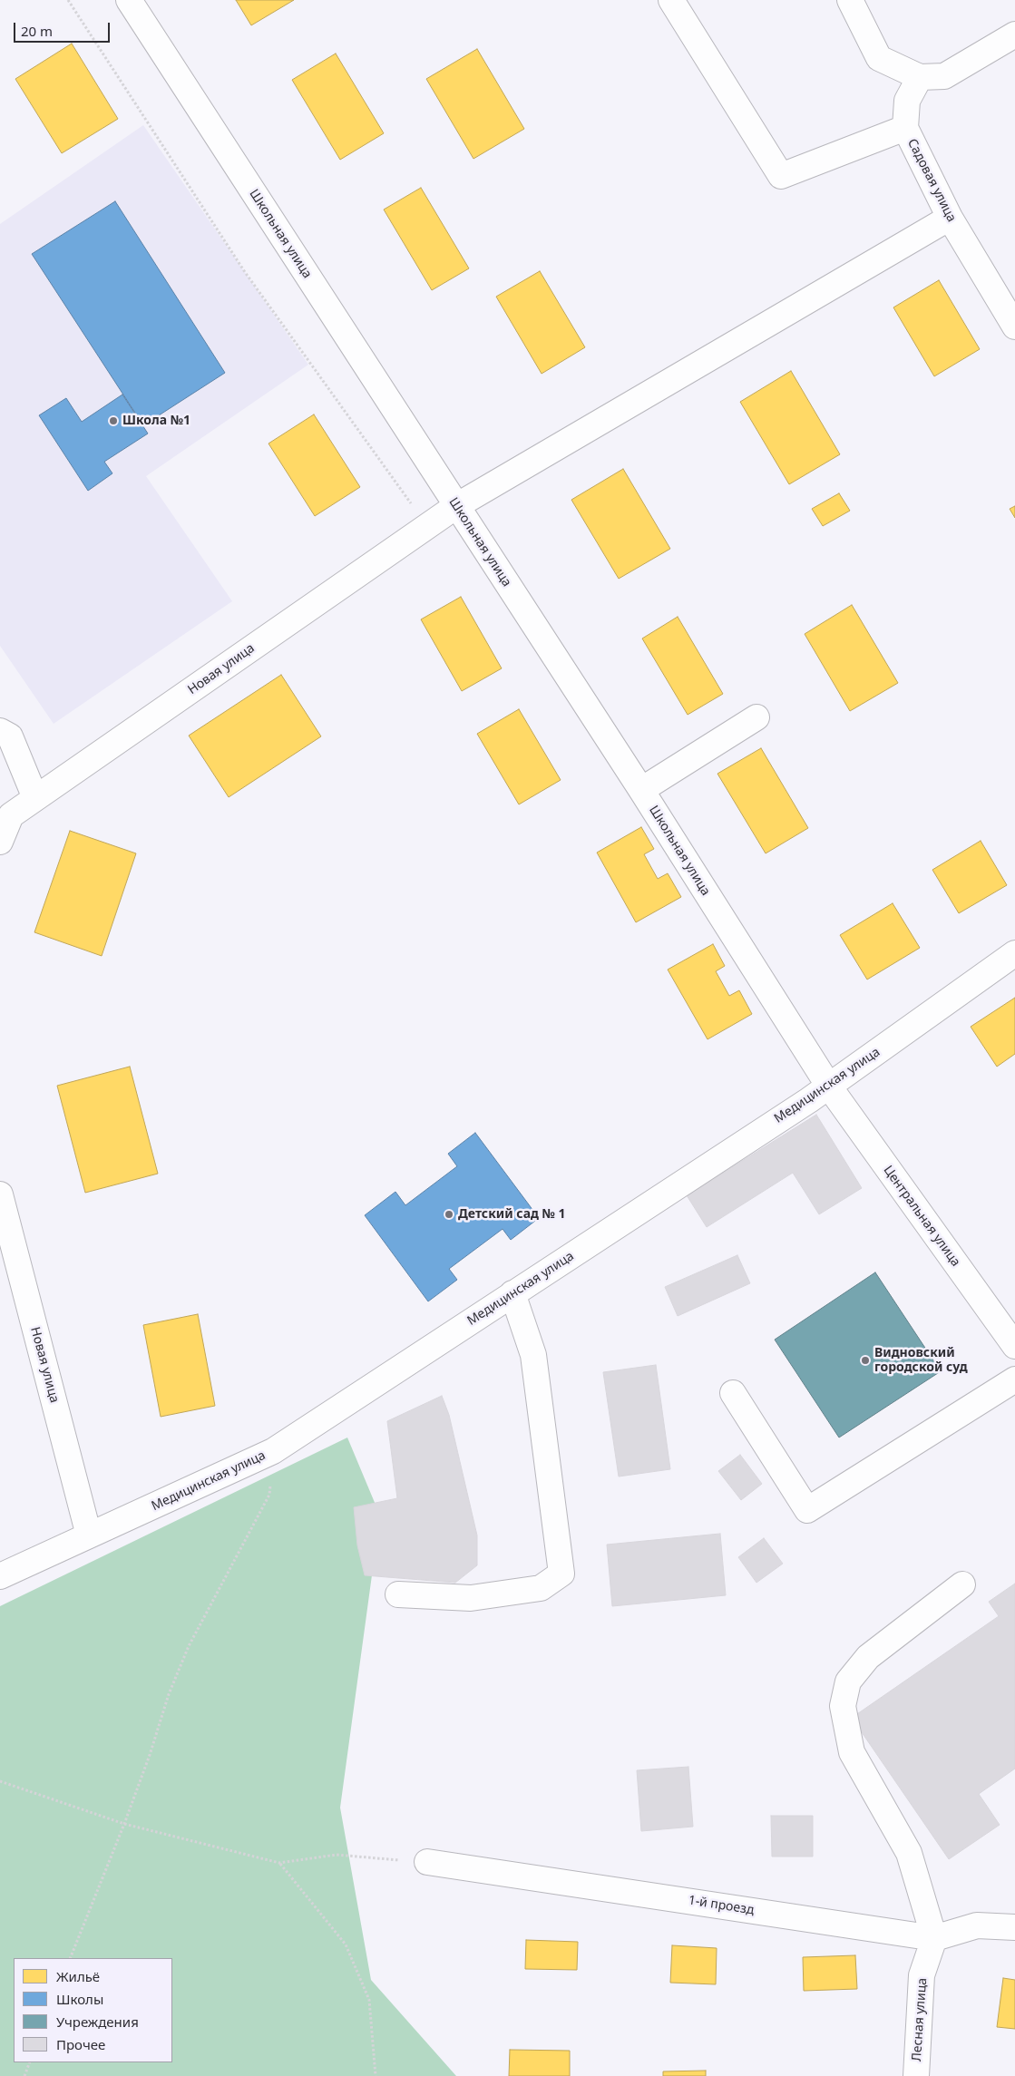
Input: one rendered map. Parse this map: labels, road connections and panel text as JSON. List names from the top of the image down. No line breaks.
{"streets":{"street":["Садовая улица","Школьная улица","Новая улица","Медицинская улица","Центральная улица","1-й проезд","Лесная улица"]},"crossings":[["Садовая улица","Новая улица"],["Школьная улица","Новая улица"],["Школьная улица","Медицинская улица"],["Школьная улица","Центральная улица"],["Новая улица","Медицинская улица"],["Медицинская улица","Центральная улица"],["1-й проезд","Лесная улица"]],"places":["Школа №1","Детский сад № 1","Видновский городской суд"],"legend":["Жильё","Школы","Учреждения","Прочее"],"scale_bar":"20 m"}
